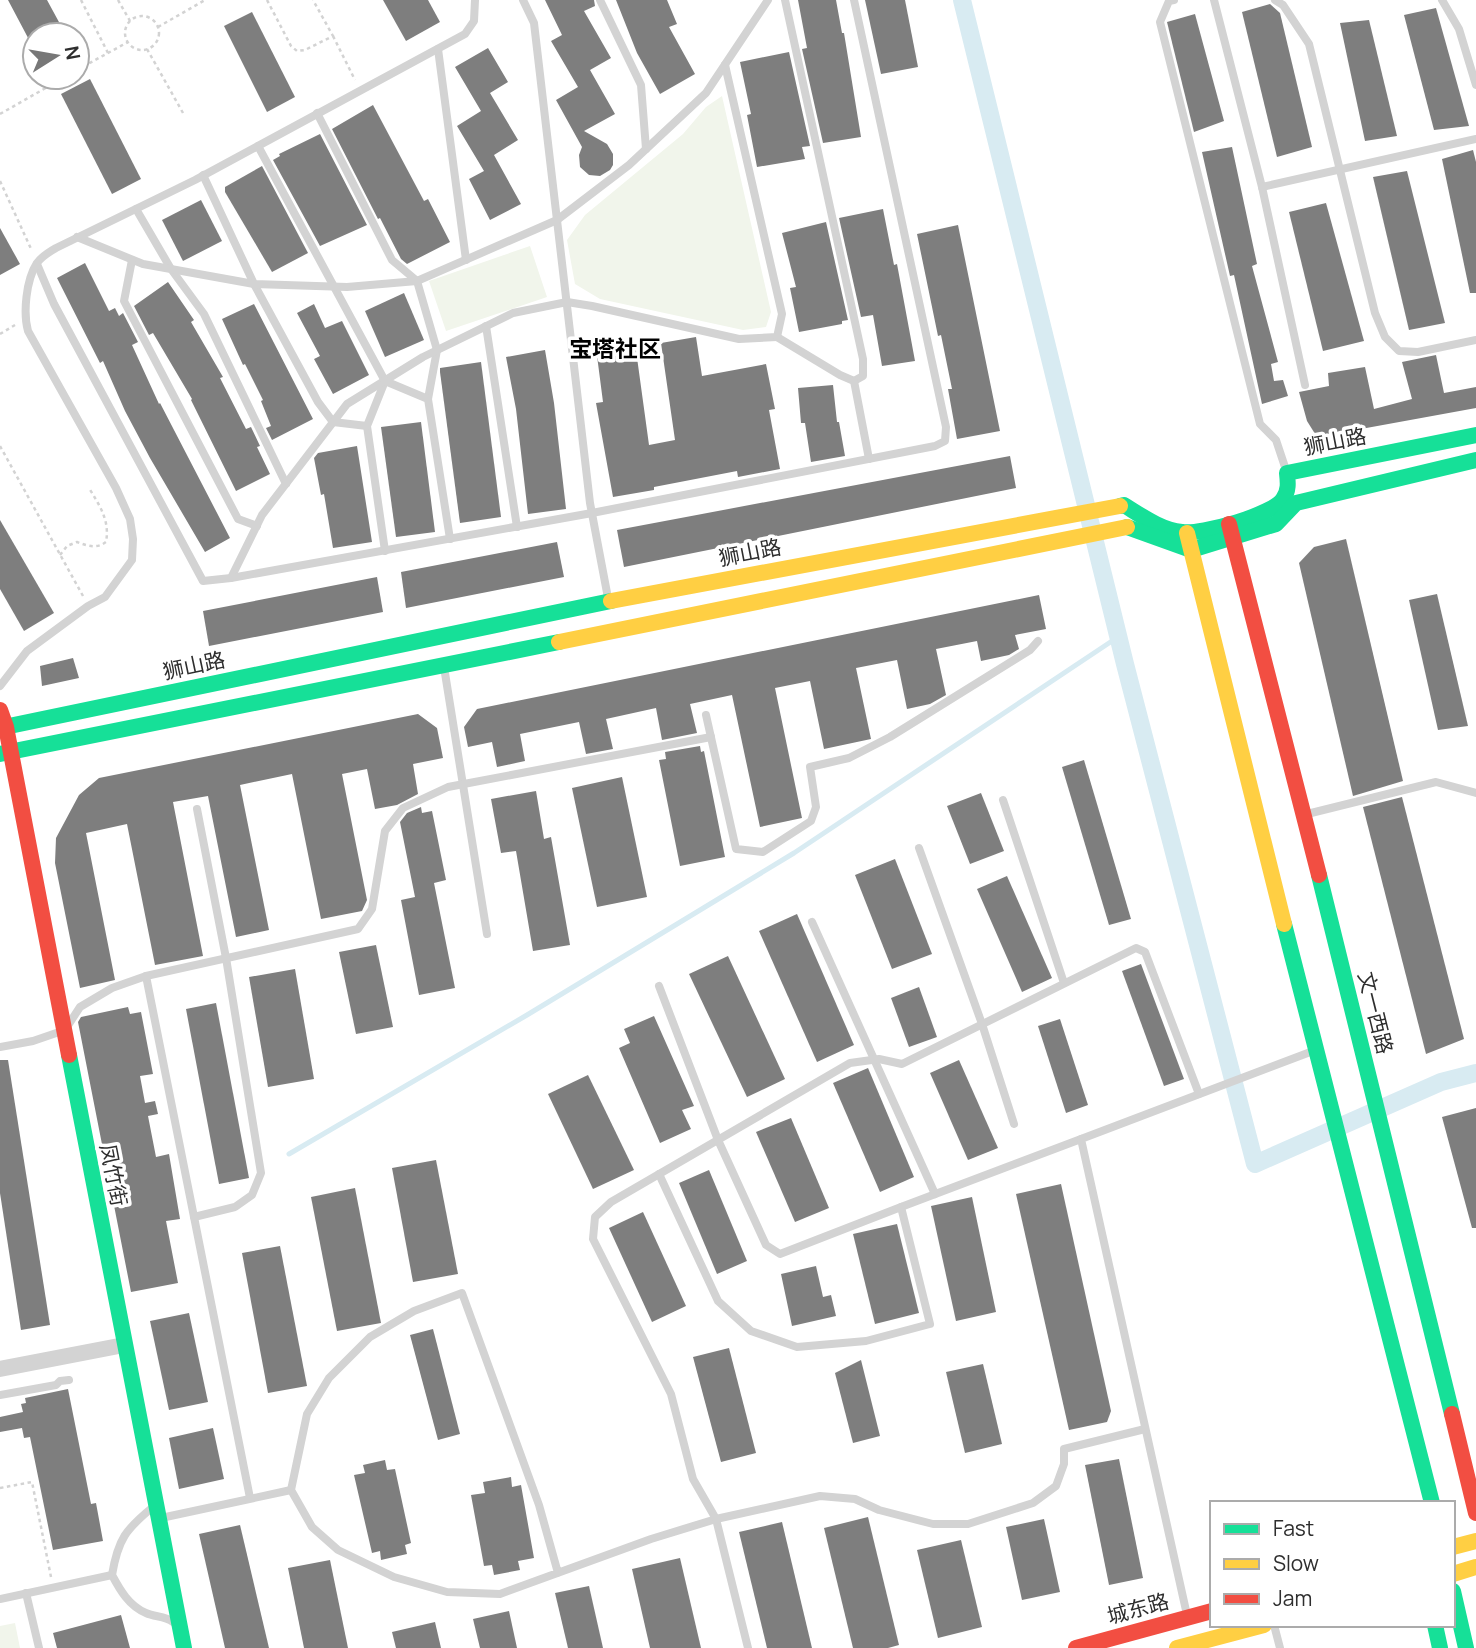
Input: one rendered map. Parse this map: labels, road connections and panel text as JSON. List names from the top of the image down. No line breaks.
{"streets":{"main road":["狮山路","文一西路","凤竹街","城东路"]},"crossings":[["狮山路","文一西路"],["狮山路","凤竹街"]],"districts":["宝塔社区"],"legend":["Fast","Slow","Jam"],"north":"right"}
